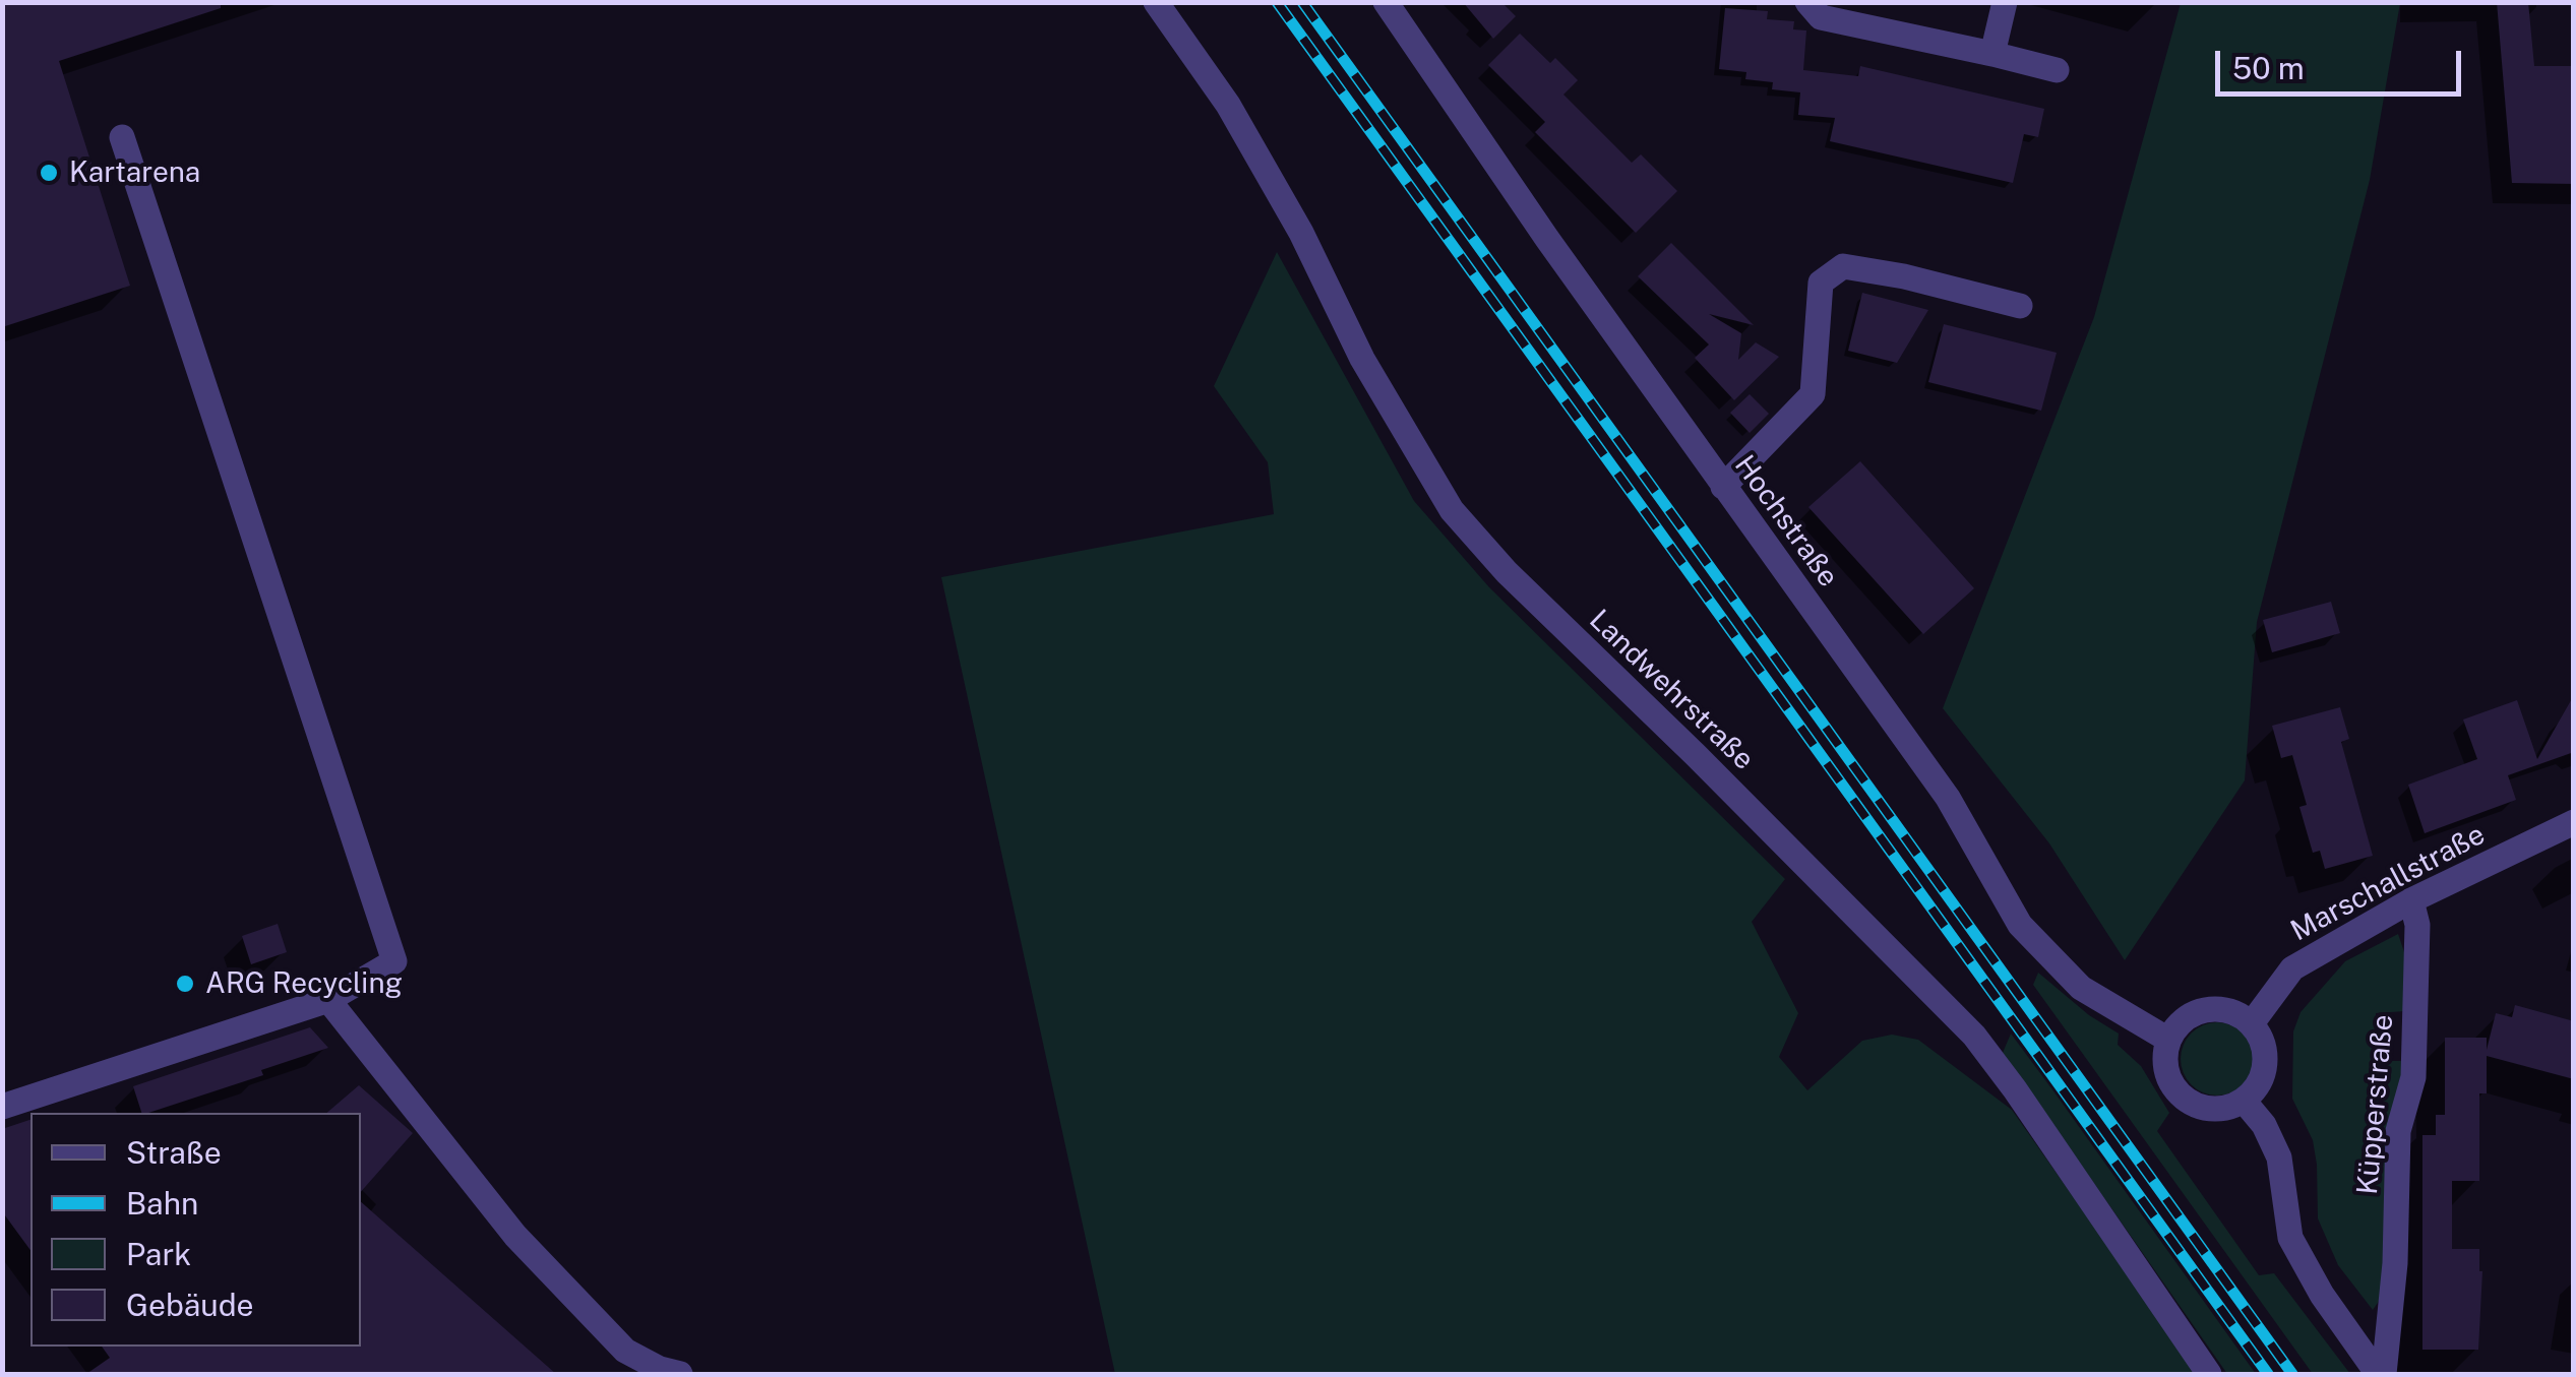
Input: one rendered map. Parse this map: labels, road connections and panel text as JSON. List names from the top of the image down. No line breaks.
{"streets":{"street":["Hochstraße","Landwehrstraße","Marschallstraße","Küpperstraße"]},"crossings":[["Hochstraße","Marschallstraße"],["Hochstraße","Küpperstraße"],["Marschallstraße","Küpperstraße"]],"places":["Kartarena","ARG Recycling"],"legend":["Straße","Bahn","Park","Gebäude"],"scale_bar":"50 m"}
